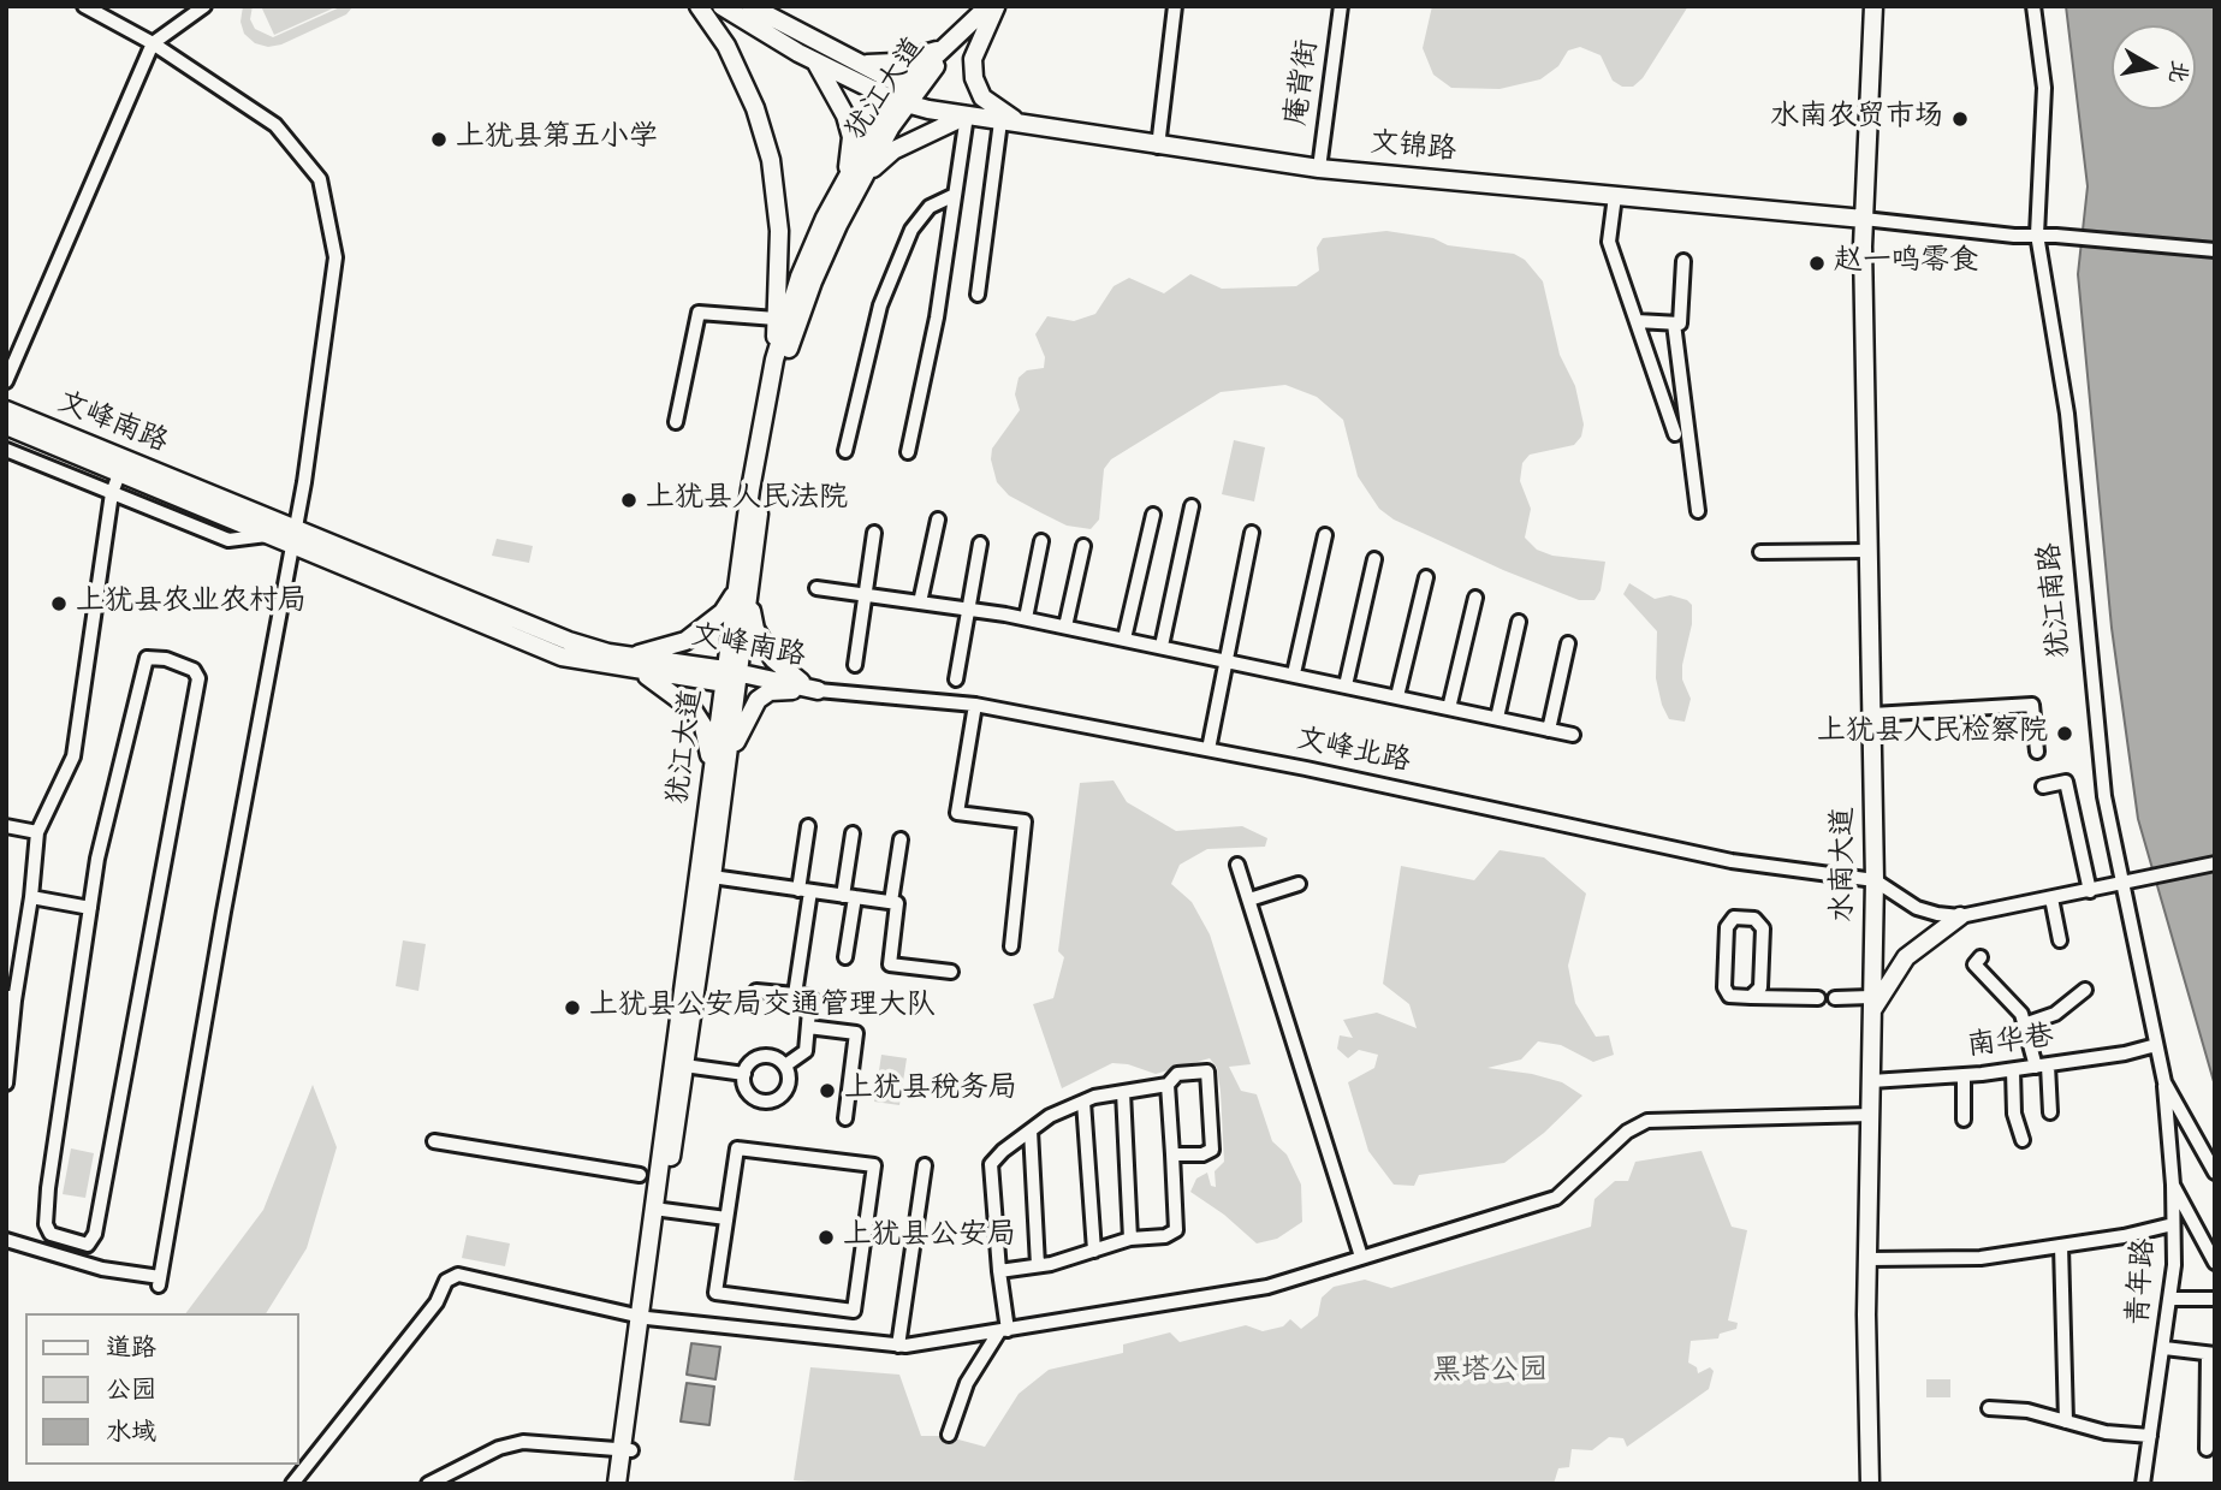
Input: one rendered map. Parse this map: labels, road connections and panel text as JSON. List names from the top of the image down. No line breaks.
{"streets":{"main road":["犹江大道","文锦路","文峰南路","水南大道"],"street":["庵背街","犹江南路","文峰北路","南华巷","青年路"]},"crossings":[["庵背街","文锦路"],["犹江大道","文锦路"],["犹江大道","文峰南路"],["文锦路","水南大道"],["文峰南路","文峰北路"],["犹江南路","南华巷"],["犹江南路","青年路"],["文峰北路","水南大道"],["水南大道","南华巷"]],"parks":["黑塔公园"],"places":["水南农贸市场","上犹县第五小学","赵一鸣零食","上犹县人民法院","上犹县农业农村局","上犹县人民检察院","上犹县公安局交通管理大队","上犹县税务局","上犹县公安局"],"legend":["道路","公园","水域"],"north":"right"}
